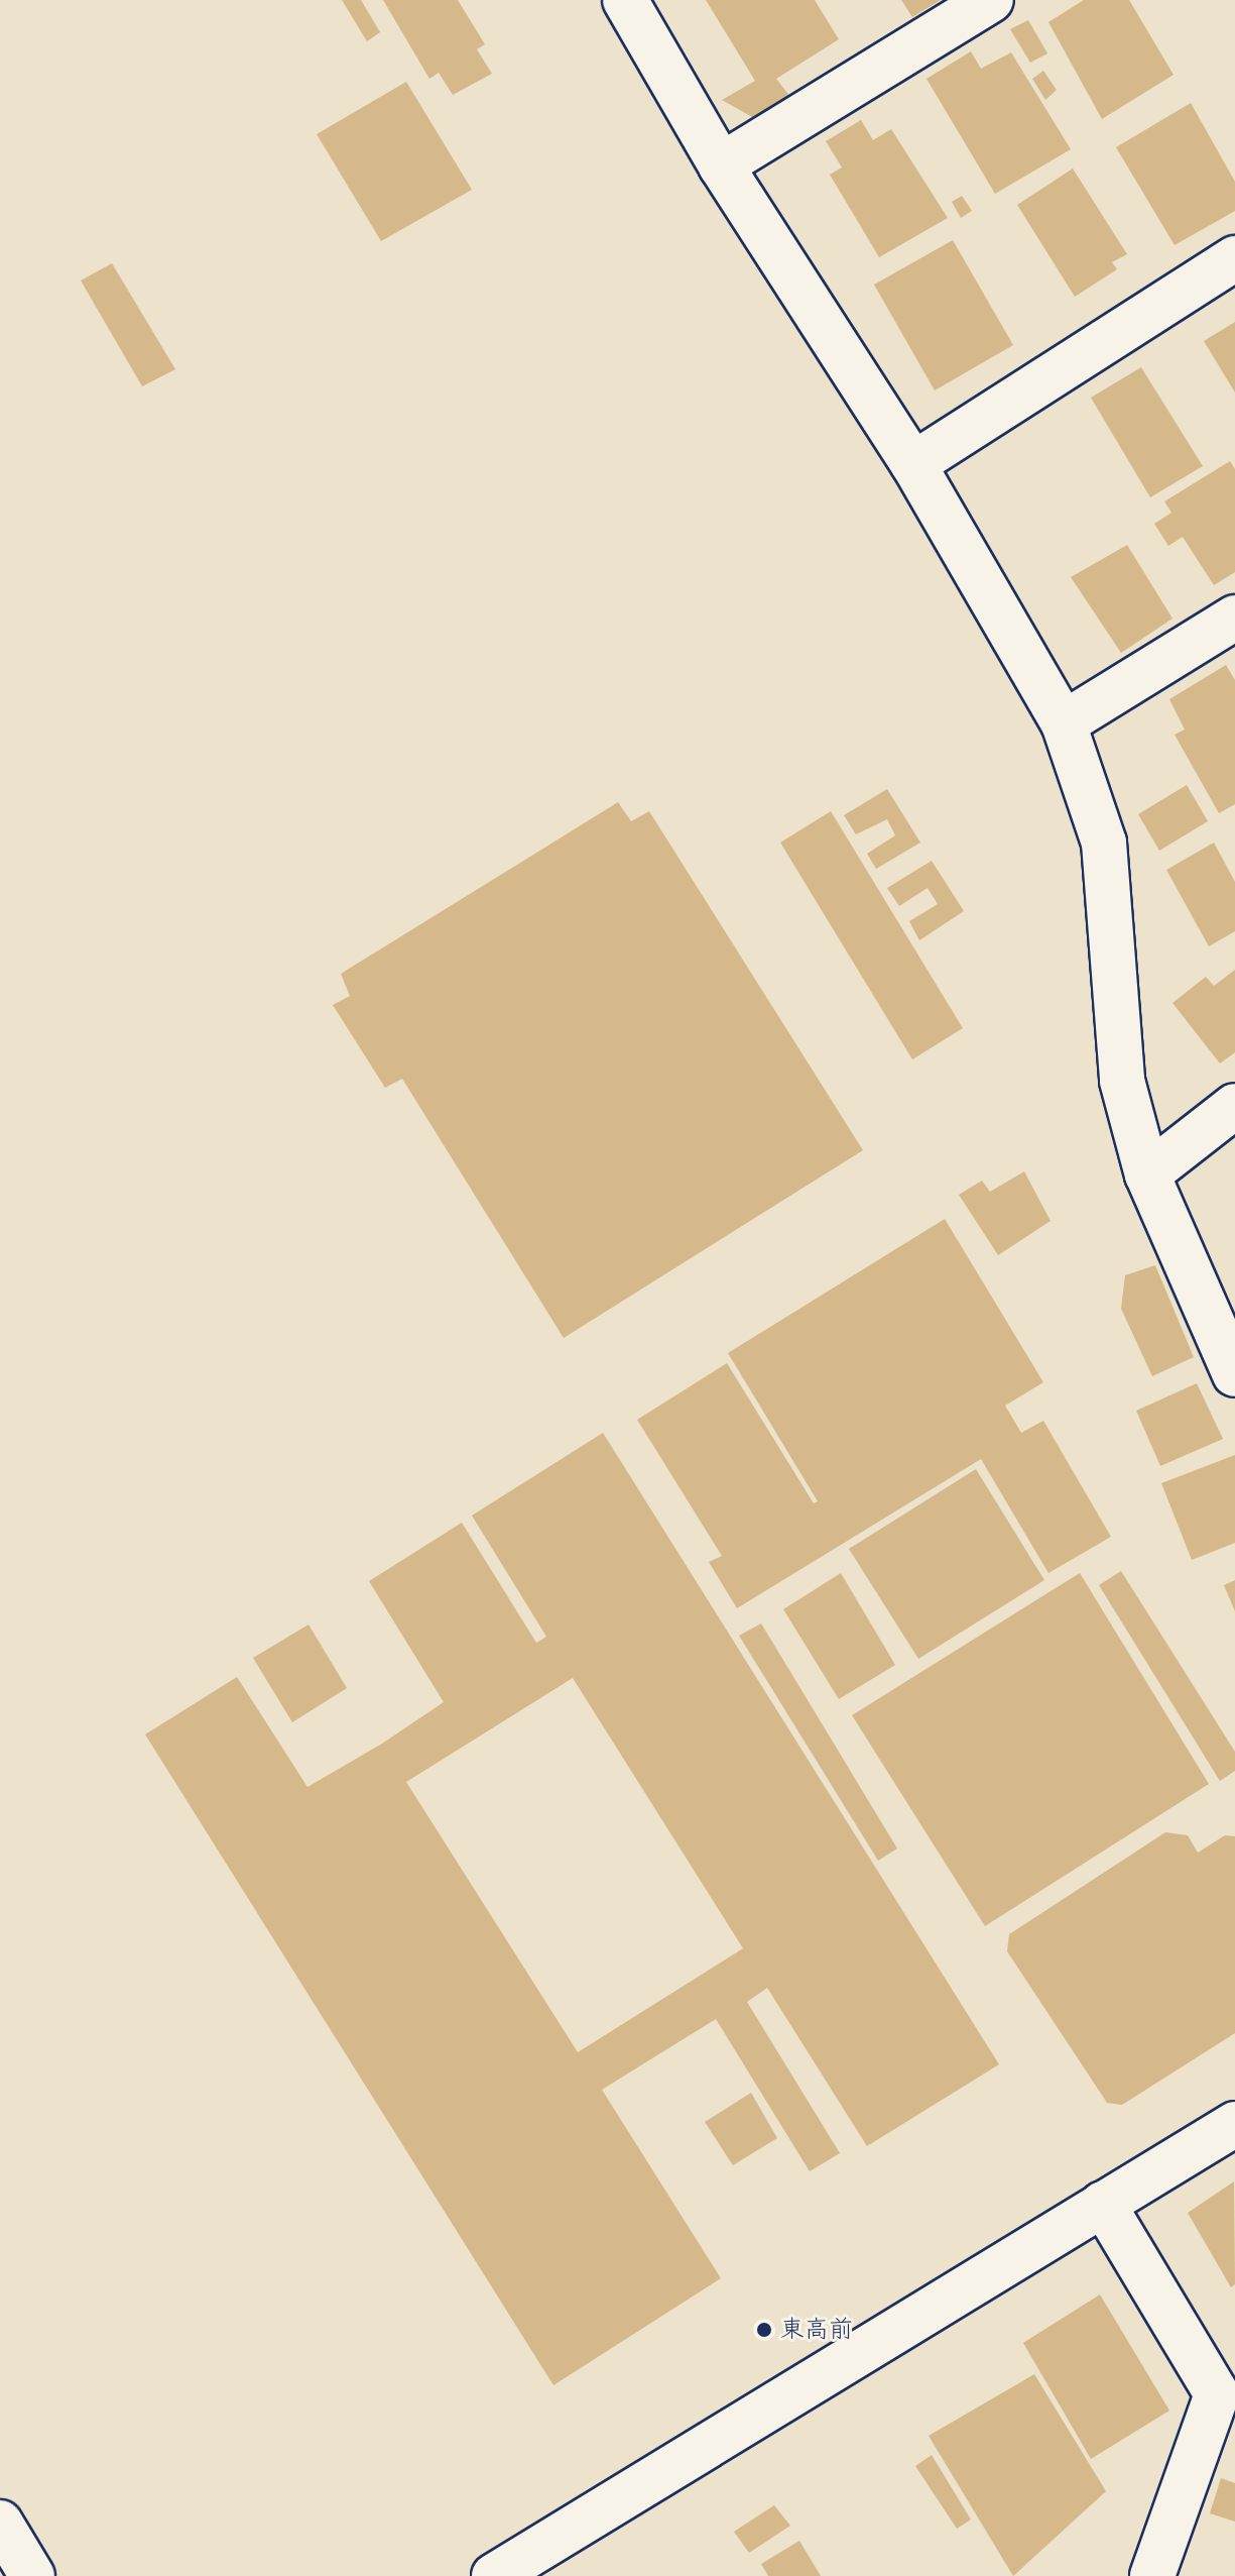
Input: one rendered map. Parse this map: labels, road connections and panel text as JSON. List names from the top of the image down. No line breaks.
{"places":["東高前"]}
